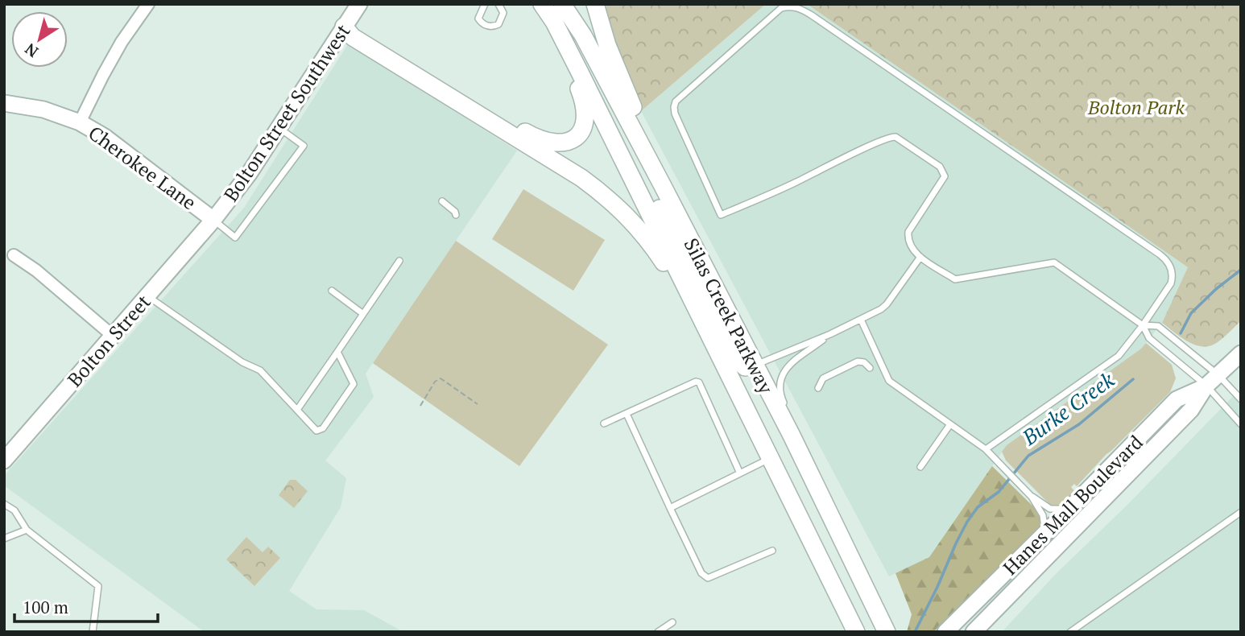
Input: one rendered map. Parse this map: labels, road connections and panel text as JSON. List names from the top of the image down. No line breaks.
{"streets":{"main road":["Silas Creek Parkway"],"street":["Bolton Street Southwest","Cherokee Lane","Bolton Street","Hanes Mall Boulevard"]},"crossings":[["Bolton Street Southwest","Cherokee Lane"],["Bolton Street Southwest","Bolton Street"],["Cherokee Lane","Bolton Street"]],"water":["Burke Creek"],"parks":["Bolton Park"],"scale_bar":"100 m","north":"bottom left"}
